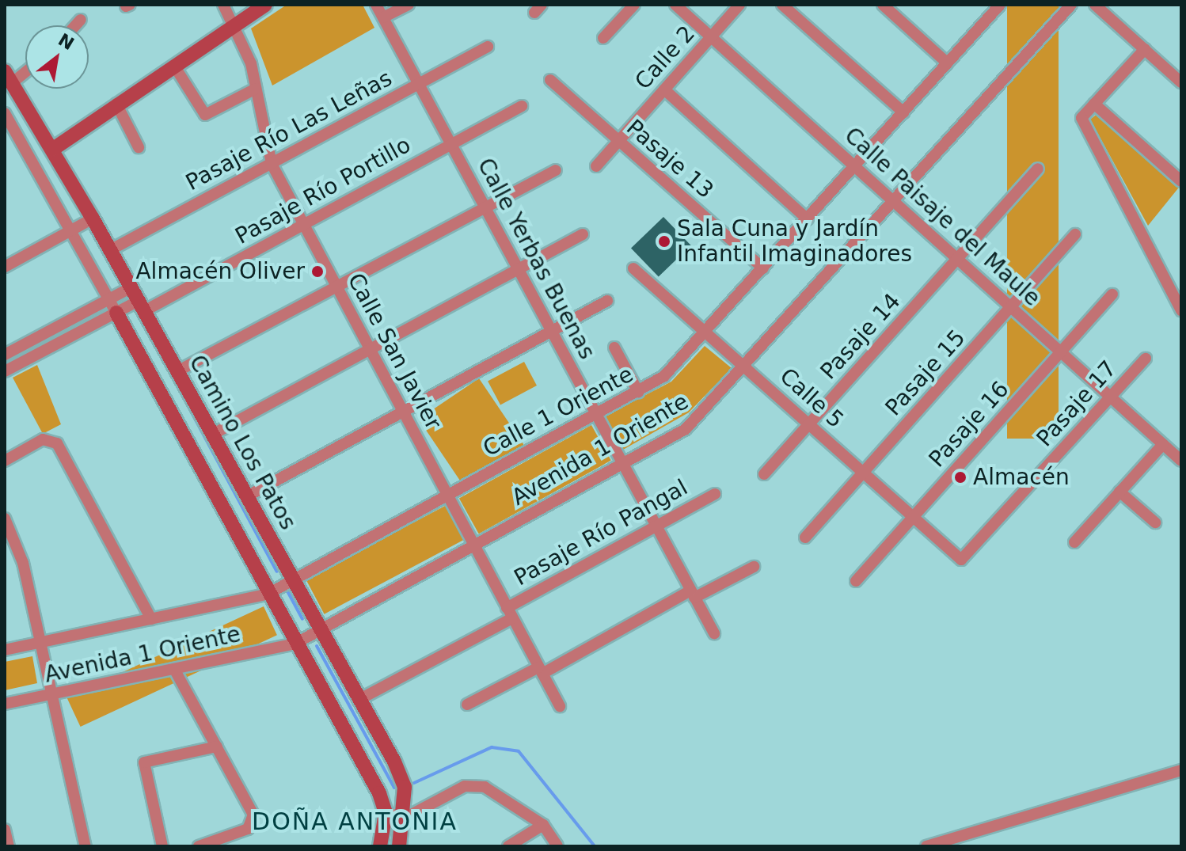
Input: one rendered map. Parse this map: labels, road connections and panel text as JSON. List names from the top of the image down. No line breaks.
{"streets":{"street":["Calle 2","Pasaje Río Las Leñas","Pasaje 13","Pasaje Río Portillo","Calle Paisaje del Maule","Calle Yerbas Buenas","Pasaje 14","Calle San Javier","Pasaje 15","Calle 5","Pasaje 17","Calle 1 Oriente","Pasaje 16","Camino Los Patos","Avenida 1 Oriente","Pasaje Río Pangal"]},"crossings":[["Calle 2","Pasaje 13"],["Calle 2","Calle Paisaje del Maule"],["Pasaje Río Las Leñas","Calle Yerbas Buenas"],["Pasaje Río Las Leñas","Calle San Javier"],["Pasaje Río Las Leñas","Camino Los Patos"],["Pasaje 13","Calle 1 Oriente"],["Pasaje Río Portillo","Calle Yerbas Buenas"],["Pasaje Río Portillo","Calle San Javier"],["Pasaje Río Portillo","Camino Los Patos"],["Calle Paisaje del Maule","Pasaje 14"],["Calle Paisaje del Maule","Pasaje 15"],["Calle Paisaje del Maule","Pasaje 17"],["Calle Paisaje del Maule","Calle 1 Oriente"],["Calle Paisaje del Maule","Pasaje 16"],["Calle Paisaje del Maule","Avenida 1 Oriente"],["Calle Yerbas Buenas","Calle 1 Oriente"],["Calle Yerbas Buenas","Avenida 1 Oriente"],["Calle Yerbas Buenas","Pasaje Río Pangal"],["Pasaje 14","Calle 5"],["Calle San Javier","Calle 1 Oriente"],["Calle San Javier","Avenida 1 Oriente"],["Calle San Javier","Pasaje Río Pangal"],["Pasaje 15","Calle 5"],["Calle 5","Pasaje 17"],["Calle 5","Calle 1 Oriente"],["Calle 5","Pasaje 16"],["Calle 5","Avenida 1 Oriente"],["Calle 1 Oriente","Camino Los Patos"],["Camino Los Patos","Avenida 1 Oriente"],["Camino Los Patos","Pasaje Río Pangal"]],"districts":["DOÑA ANTONIA"],"places":["Sala Cuna y Jardín Infantil Imaginadores","Almacén Oliver","Almacén"],"north":"top right"}
